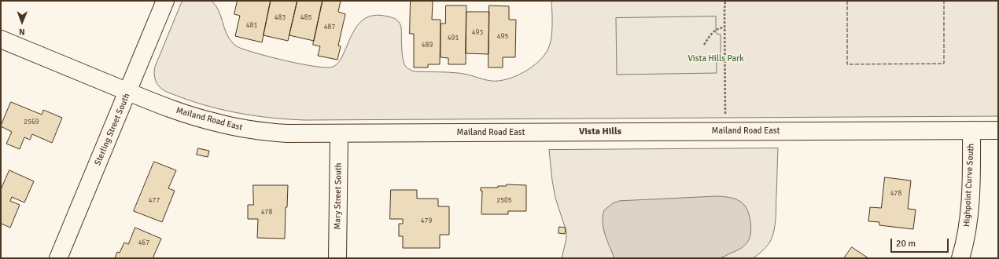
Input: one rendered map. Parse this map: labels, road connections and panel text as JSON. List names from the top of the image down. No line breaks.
{"streets":{"street":["Mailand Road East","Sterling Street South","Highpoint Curve South","Mary Street South"]},"crossings":[["Mailand Road East","Sterling Street South"],["Mailand Road East","Highpoint Curve South"],["Mailand Road East","Mary Street South"]],"districts":["Vista Hills"],"parks":["Vista Hills Park"],"house_numbers":["483","485","481","487","493","495","491","489","2569","478","477","2505","478","479","467"],"scale_bar":"20 m","north":"bottom"}
